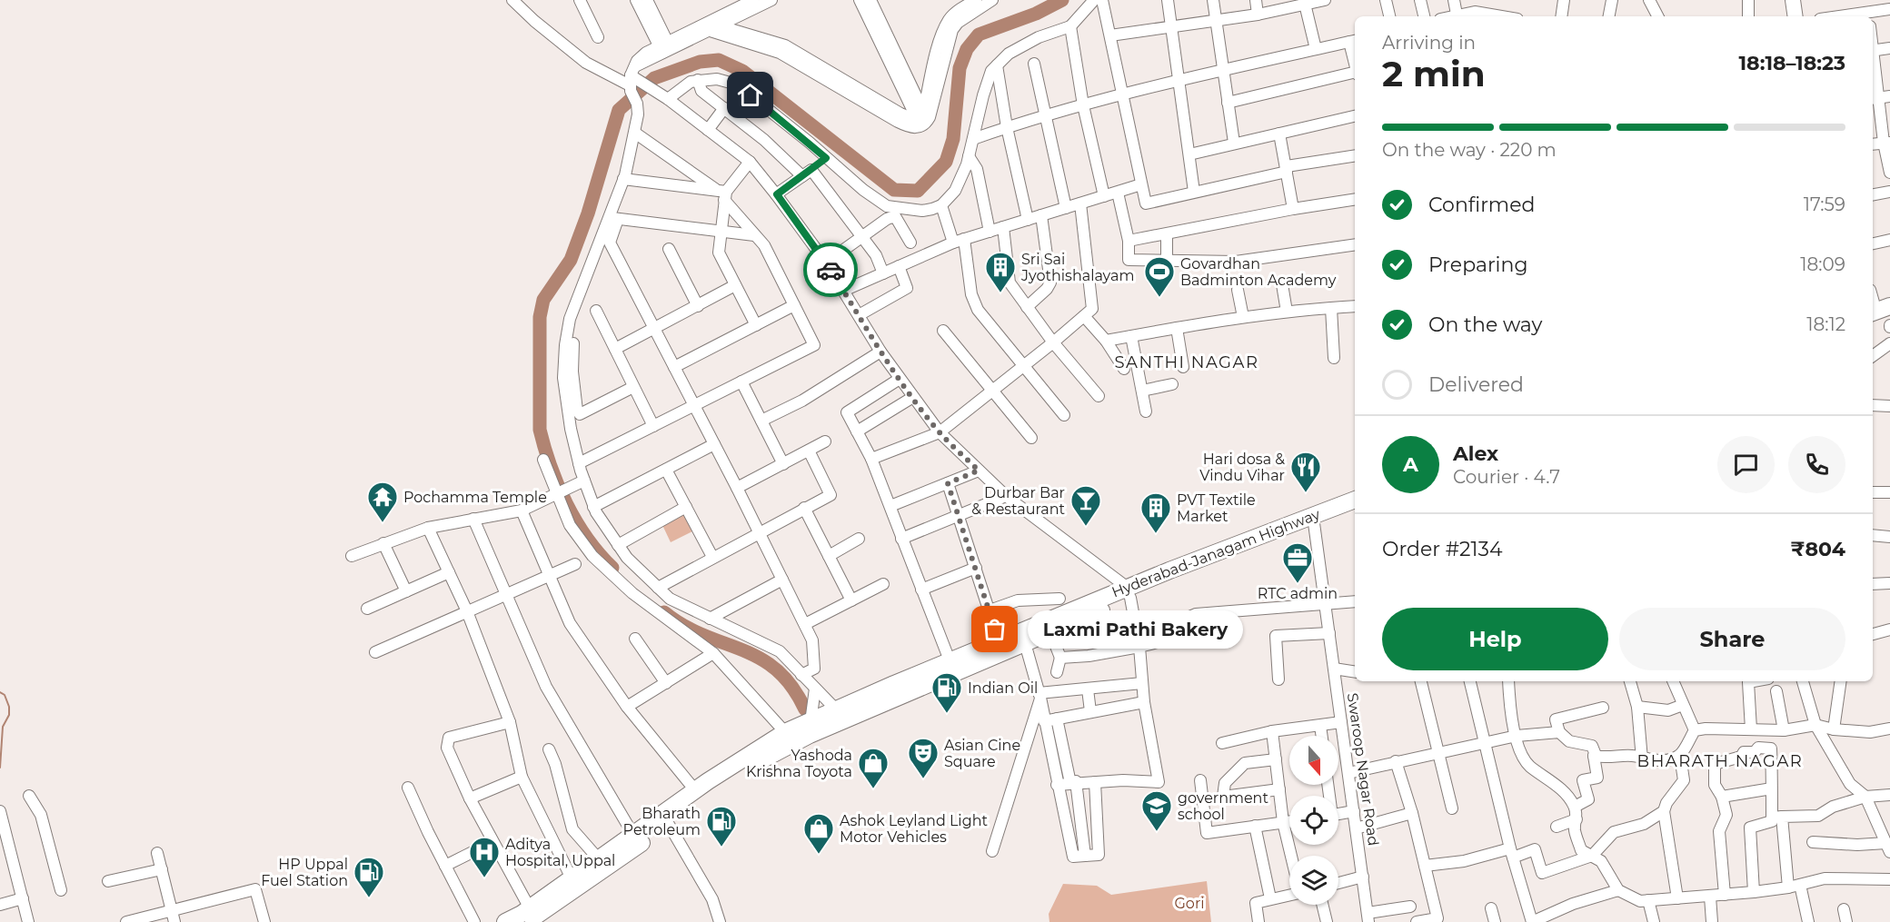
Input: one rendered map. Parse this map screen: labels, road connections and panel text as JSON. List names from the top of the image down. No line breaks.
{"streets":{"highway":["Hyderabad-Janagam Highway"],"street":["Swaroop Nagar Road"]},"crossings":[["Hyderabad-Janagam Highway","Swaroop Nagar Road"]],"districts":["SANTHI NAGAR","BHARATH NAGAR"],"parks":["Gori"],"places":{"building":["Sri Sai Jyothishalayam","PVT Textile Market"],"sports":["Govardhan Badminton Academy"],"restaurant":["Hari dosa & Vindu Vihar"],"temple":["Pochamma Temple"],"bar":["Durbar Bar & Restaurant"],"office":["RTC admin"],"other":["Laxmi Pathi Bakery"],"fuel station":["Indian Oil","Bharath Petroleum","HP Uppal Fuel Station"],"theatre":["Asian Cine Square"],"shop":["Yashoda Krishna Toyota","Ashok Leyland Light Motor Vehicles"],"school or university":["government school"],"hospital":["Aditya Hospital, Uppal"]},"north":"bottom","page":{"heading":["2 min","Arriving in","18:18–18:23"],"panel":["Alex","Courier · 4.7","Order #2134","₹804"],"bar":"On the way · 220 m","list":[["Confirmed","17:59"],["Preparing","18:09"],["On the way","18:12"],"Delivered"],"round":"A","buttons":["Help","Share"],"bubble":"Laxmi Pathi Bakery"}}
